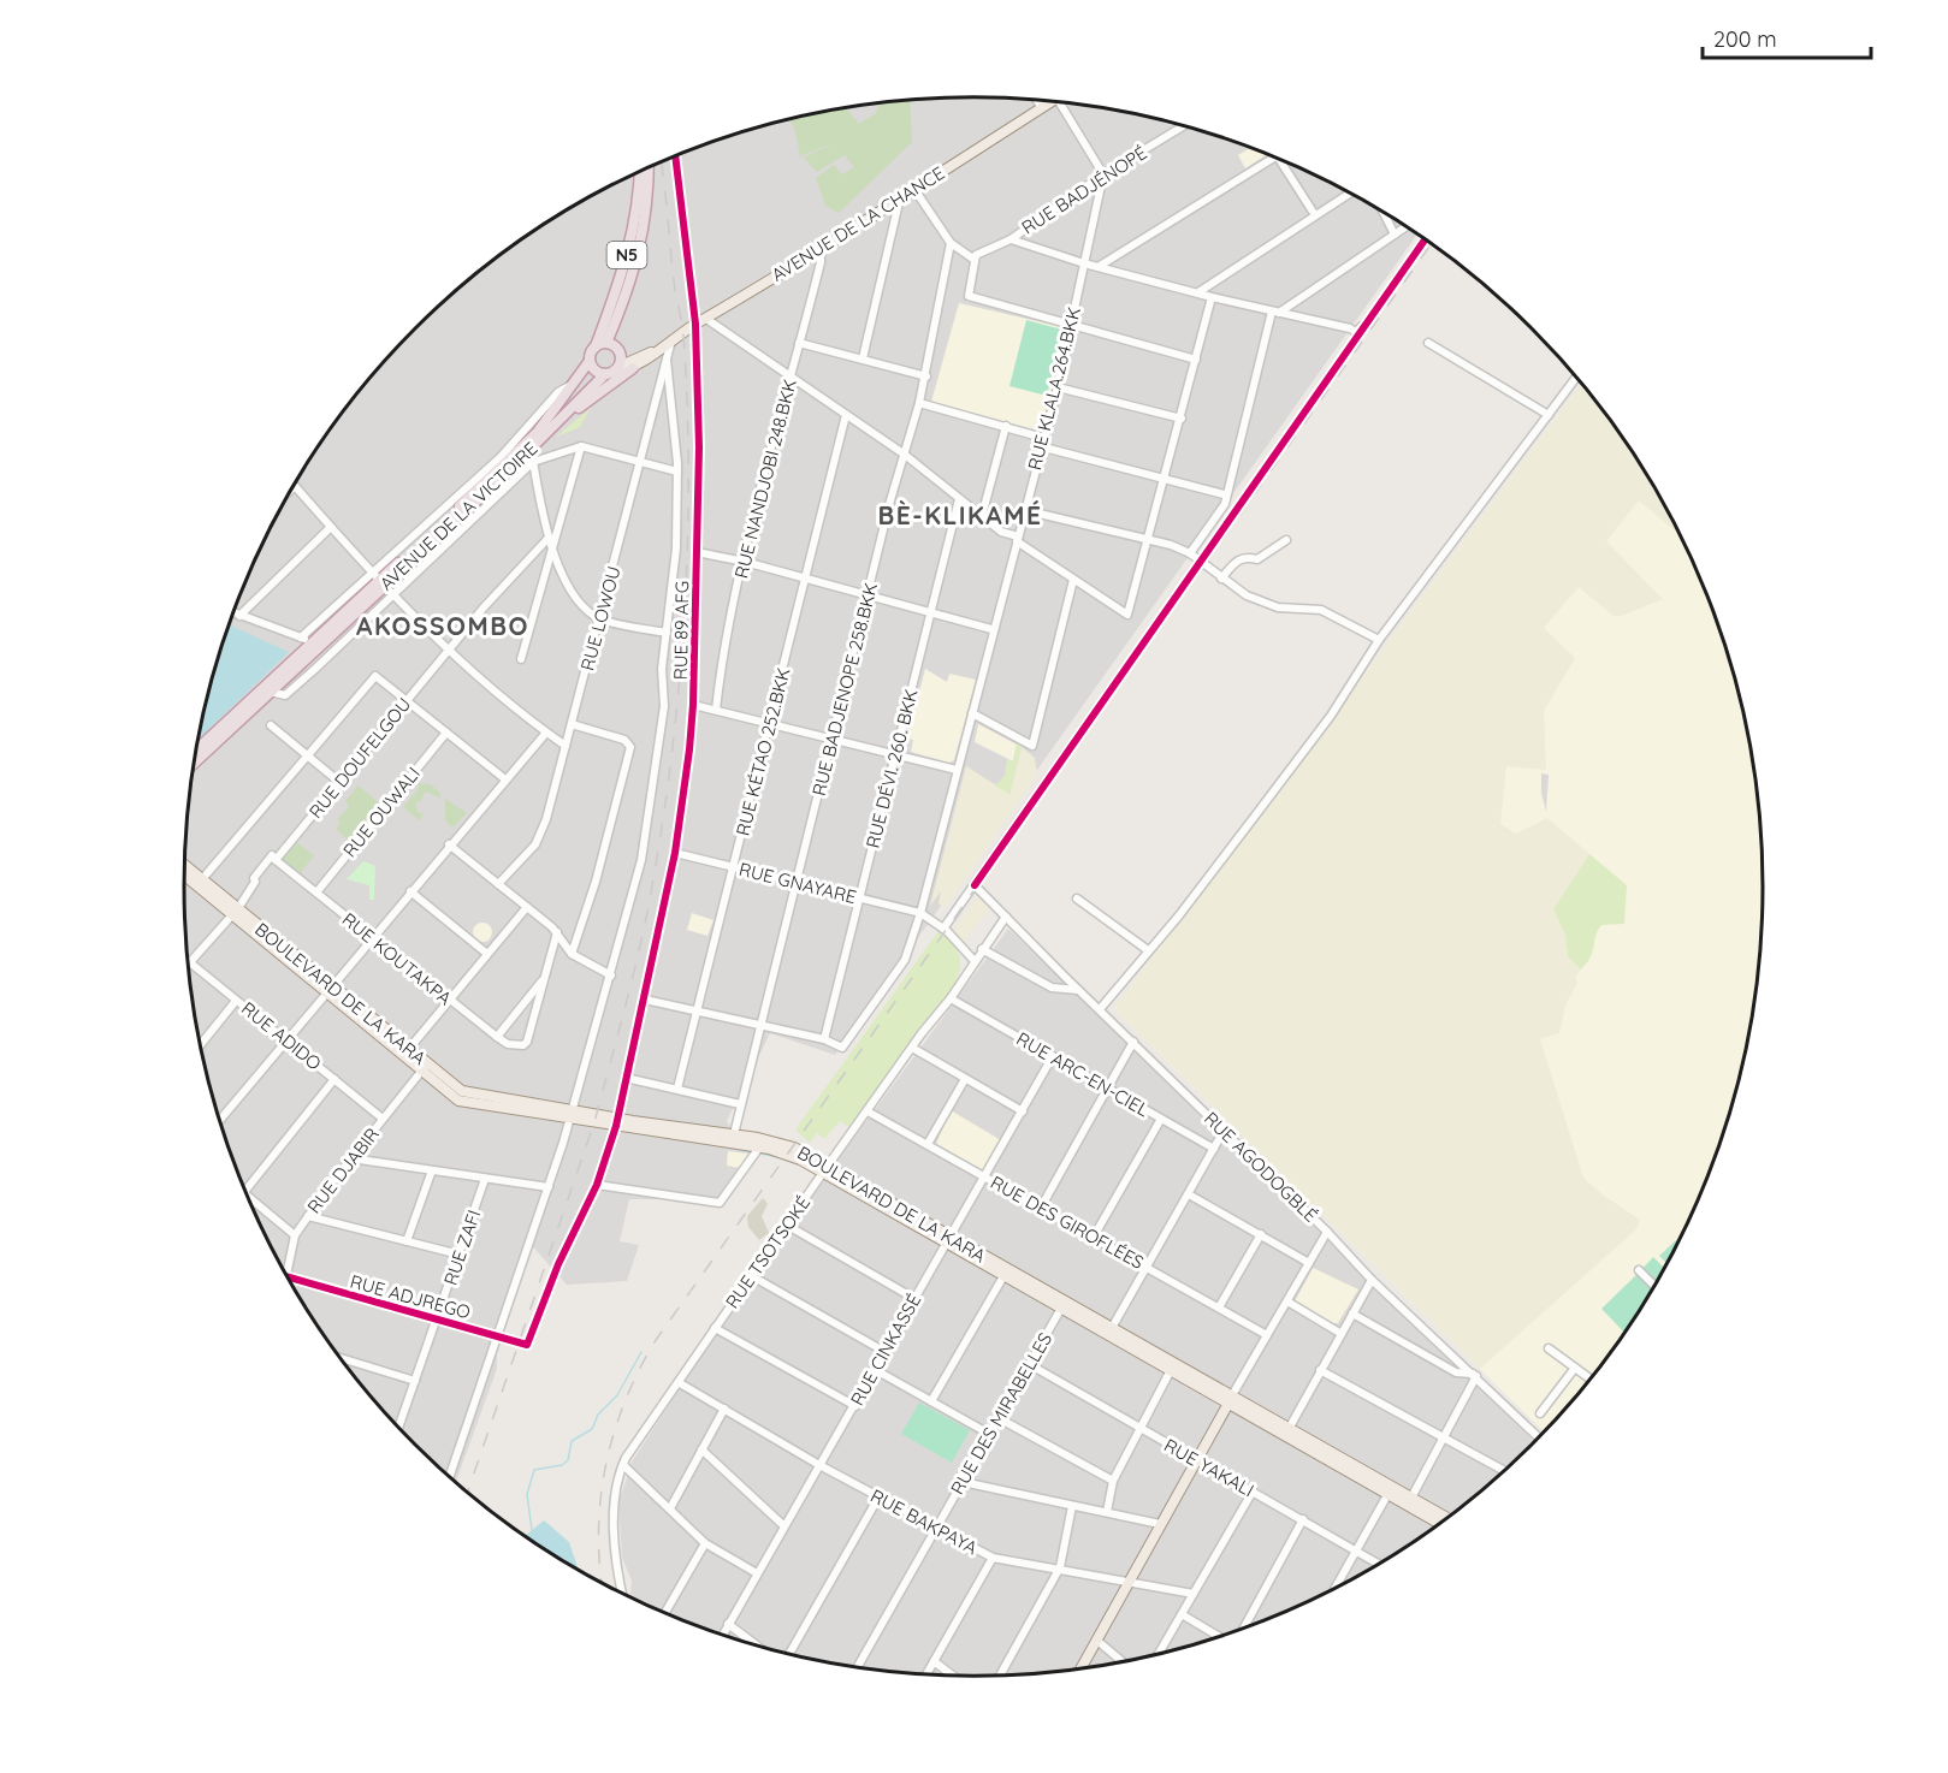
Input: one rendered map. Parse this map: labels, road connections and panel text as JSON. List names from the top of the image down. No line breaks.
{"streets":{"highway":["N5","AVENUE DE LA VICTOIRE"],"main road":["AVENUE DE LA CHANCE","BOULEVARD DE LA KARA"],"street":["RUE BADJÉNOPÉ","RUE KLALA.264.BKK","RUE NANDJOBI 248.BKK","RUE LOWOU","RUE 89 AFG","RUE BADJENOPE 258.BKK","RUE KÉTAO 252.BKK","RUE DOUFELGOU","RUE DÉVI. 260. BKK","RUE OUWALI","RUE GNAYARE","RUE KOUTAKPA","RUE ADIDO","RUE ARC-EN-CIEL","RUE AGODOGBLÉ","RUE DJABIR","RUE DES GIROFLÉES","RUE ZAFI","RUE TSOTSOKÉ","RUE ADJREGO","RUE CINKASSÉ","RUE DES MIRABELLES","RUE YAKALI","RUE BAKPAYA"]},"crossings":[["RUE BADJÉNOPÉ","RUE KLALA.264.BKK"],["AVENUE DE LA CHANCE","RUE NANDJOBI 248.BKK"],["AVENUE DE LA CHANCE","AVENUE DE LA VICTOIRE"],["AVENUE DE LA CHANCE","RUE LOWOU"],["AVENUE DE LA CHANCE","RUE 89 AFG"],["N5","AVENUE DE LA VICTOIRE"],["RUE KLALA.264.BKK","RUE DÉVI. 260. BKK"],["RUE KLALA.264.BKK","RUE GNAYARE"],["RUE 89 AFG","RUE GNAYARE"],["RUE 89 AFG","BOULEVARD DE LA KARA"],["RUE 89 AFG","RUE ADJREGO"],["RUE BADJENOPE 258.BKK","RUE GNAYARE"],["RUE BADJENOPE 258.BKK","BOULEVARD DE LA KARA"],["RUE KÉTAO 252.BKK","RUE GNAYARE"],["RUE DOUFELGOU","RUE KOUTAKPA"],["RUE DOUFELGOU","BOULEVARD DE LA KARA"],["RUE DOUFELGOU","RUE ADIDO"],["RUE DÉVI. 260. BKK","RUE GNAYARE"],["RUE OUWALI","RUE KOUTAKPA"],["RUE GNAYARE","RUE TSOTSOKÉ"],["BOULEVARD DE LA KARA","RUE DJABIR"],["BOULEVARD DE LA KARA","RUE TSOTSOKÉ"],["BOULEVARD DE LA KARA","RUE CINKASSÉ"],["BOULEVARD DE LA KARA","RUE DES MIRABELLES"],["RUE ADIDO","RUE DJABIR"],["RUE ARC-EN-CIEL","RUE TSOTSOKÉ"],["RUE ARC-EN-CIEL","RUE CINKASSÉ"],["RUE AGODOGBLÉ","RUE TSOTSOKÉ"],["RUE DES GIROFLÉES","RUE TSOTSOKÉ"],["RUE DES GIROFLÉES","RUE CINKASSÉ"],["RUE ZAFI","RUE ADJREGO"],["RUE TSOTSOKÉ","RUE BAKPAYA"],["RUE CINKASSÉ","RUE BAKPAYA"],["RUE DES MIRABELLES","RUE YAKALI"],["RUE DES MIRABELLES","RUE BAKPAYA"]],"districts":["BÈ-KLIKAMÉ","AKOSSOMBO"],"scale_bar":"200 m"}
